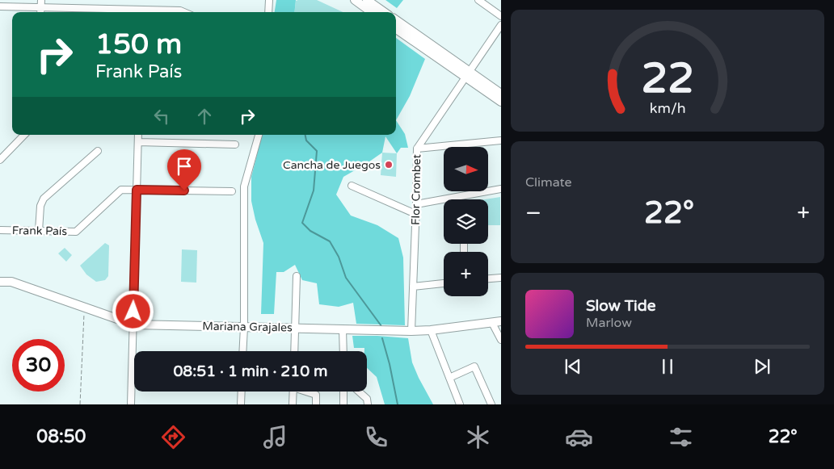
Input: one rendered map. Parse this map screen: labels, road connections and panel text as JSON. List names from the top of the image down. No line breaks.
{"streets":{"street":["Flor Crombet","Frank País","Mariana Grajales"]},"crossings":[["Flor Crombet","Mariana Grajales"]],"places":["Cancha de Juegos"],"north":"right","page":{"turn":["150 m","Frank País"],"tile":"Climate","map_buttons":"+","heat":["−","22°","+"],"song":["Slow Tide","Marlow"],"limit":"30","trip":"08:51 · 1 min · 210 m","tabs":["08:50","22°"],"gauge":["22","km/h"]}}
